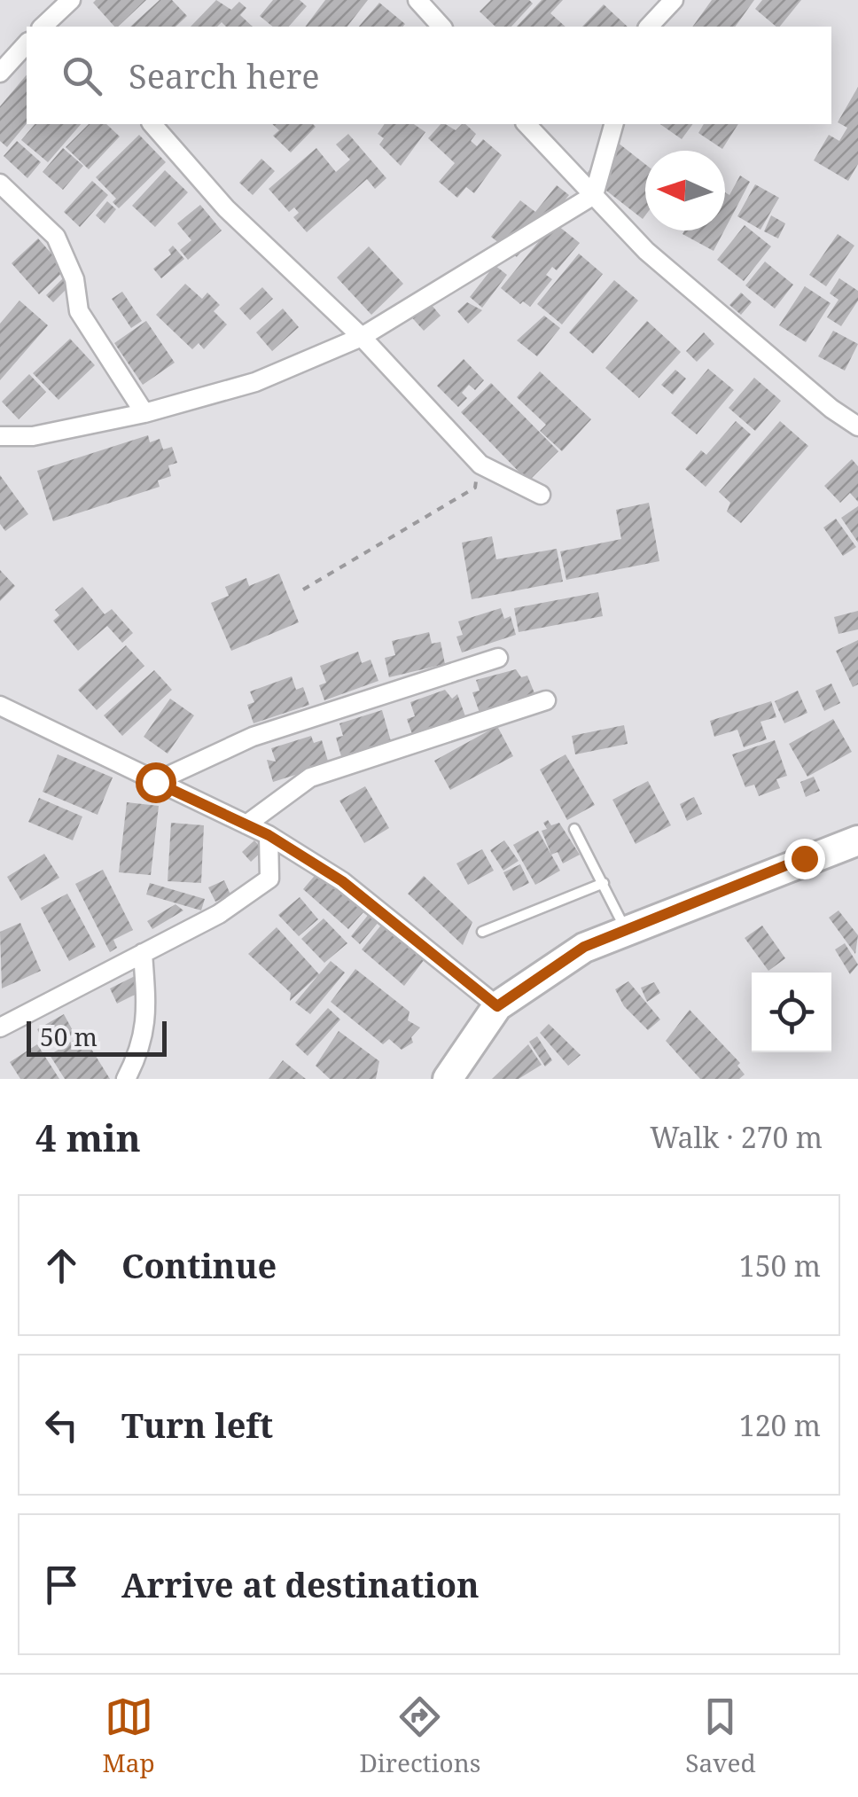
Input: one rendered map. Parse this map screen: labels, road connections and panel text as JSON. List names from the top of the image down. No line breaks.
{"scale_bar":"50 m","north":"left","page":{"search":"Search here","scale":"50 m","heading":["4 min","Walk · 270 m"],"list":[["Continue","150 m"],["Turn left","120 m"],"Arrive at destination"],"nav":["Map","Directions","Saved"]}}
